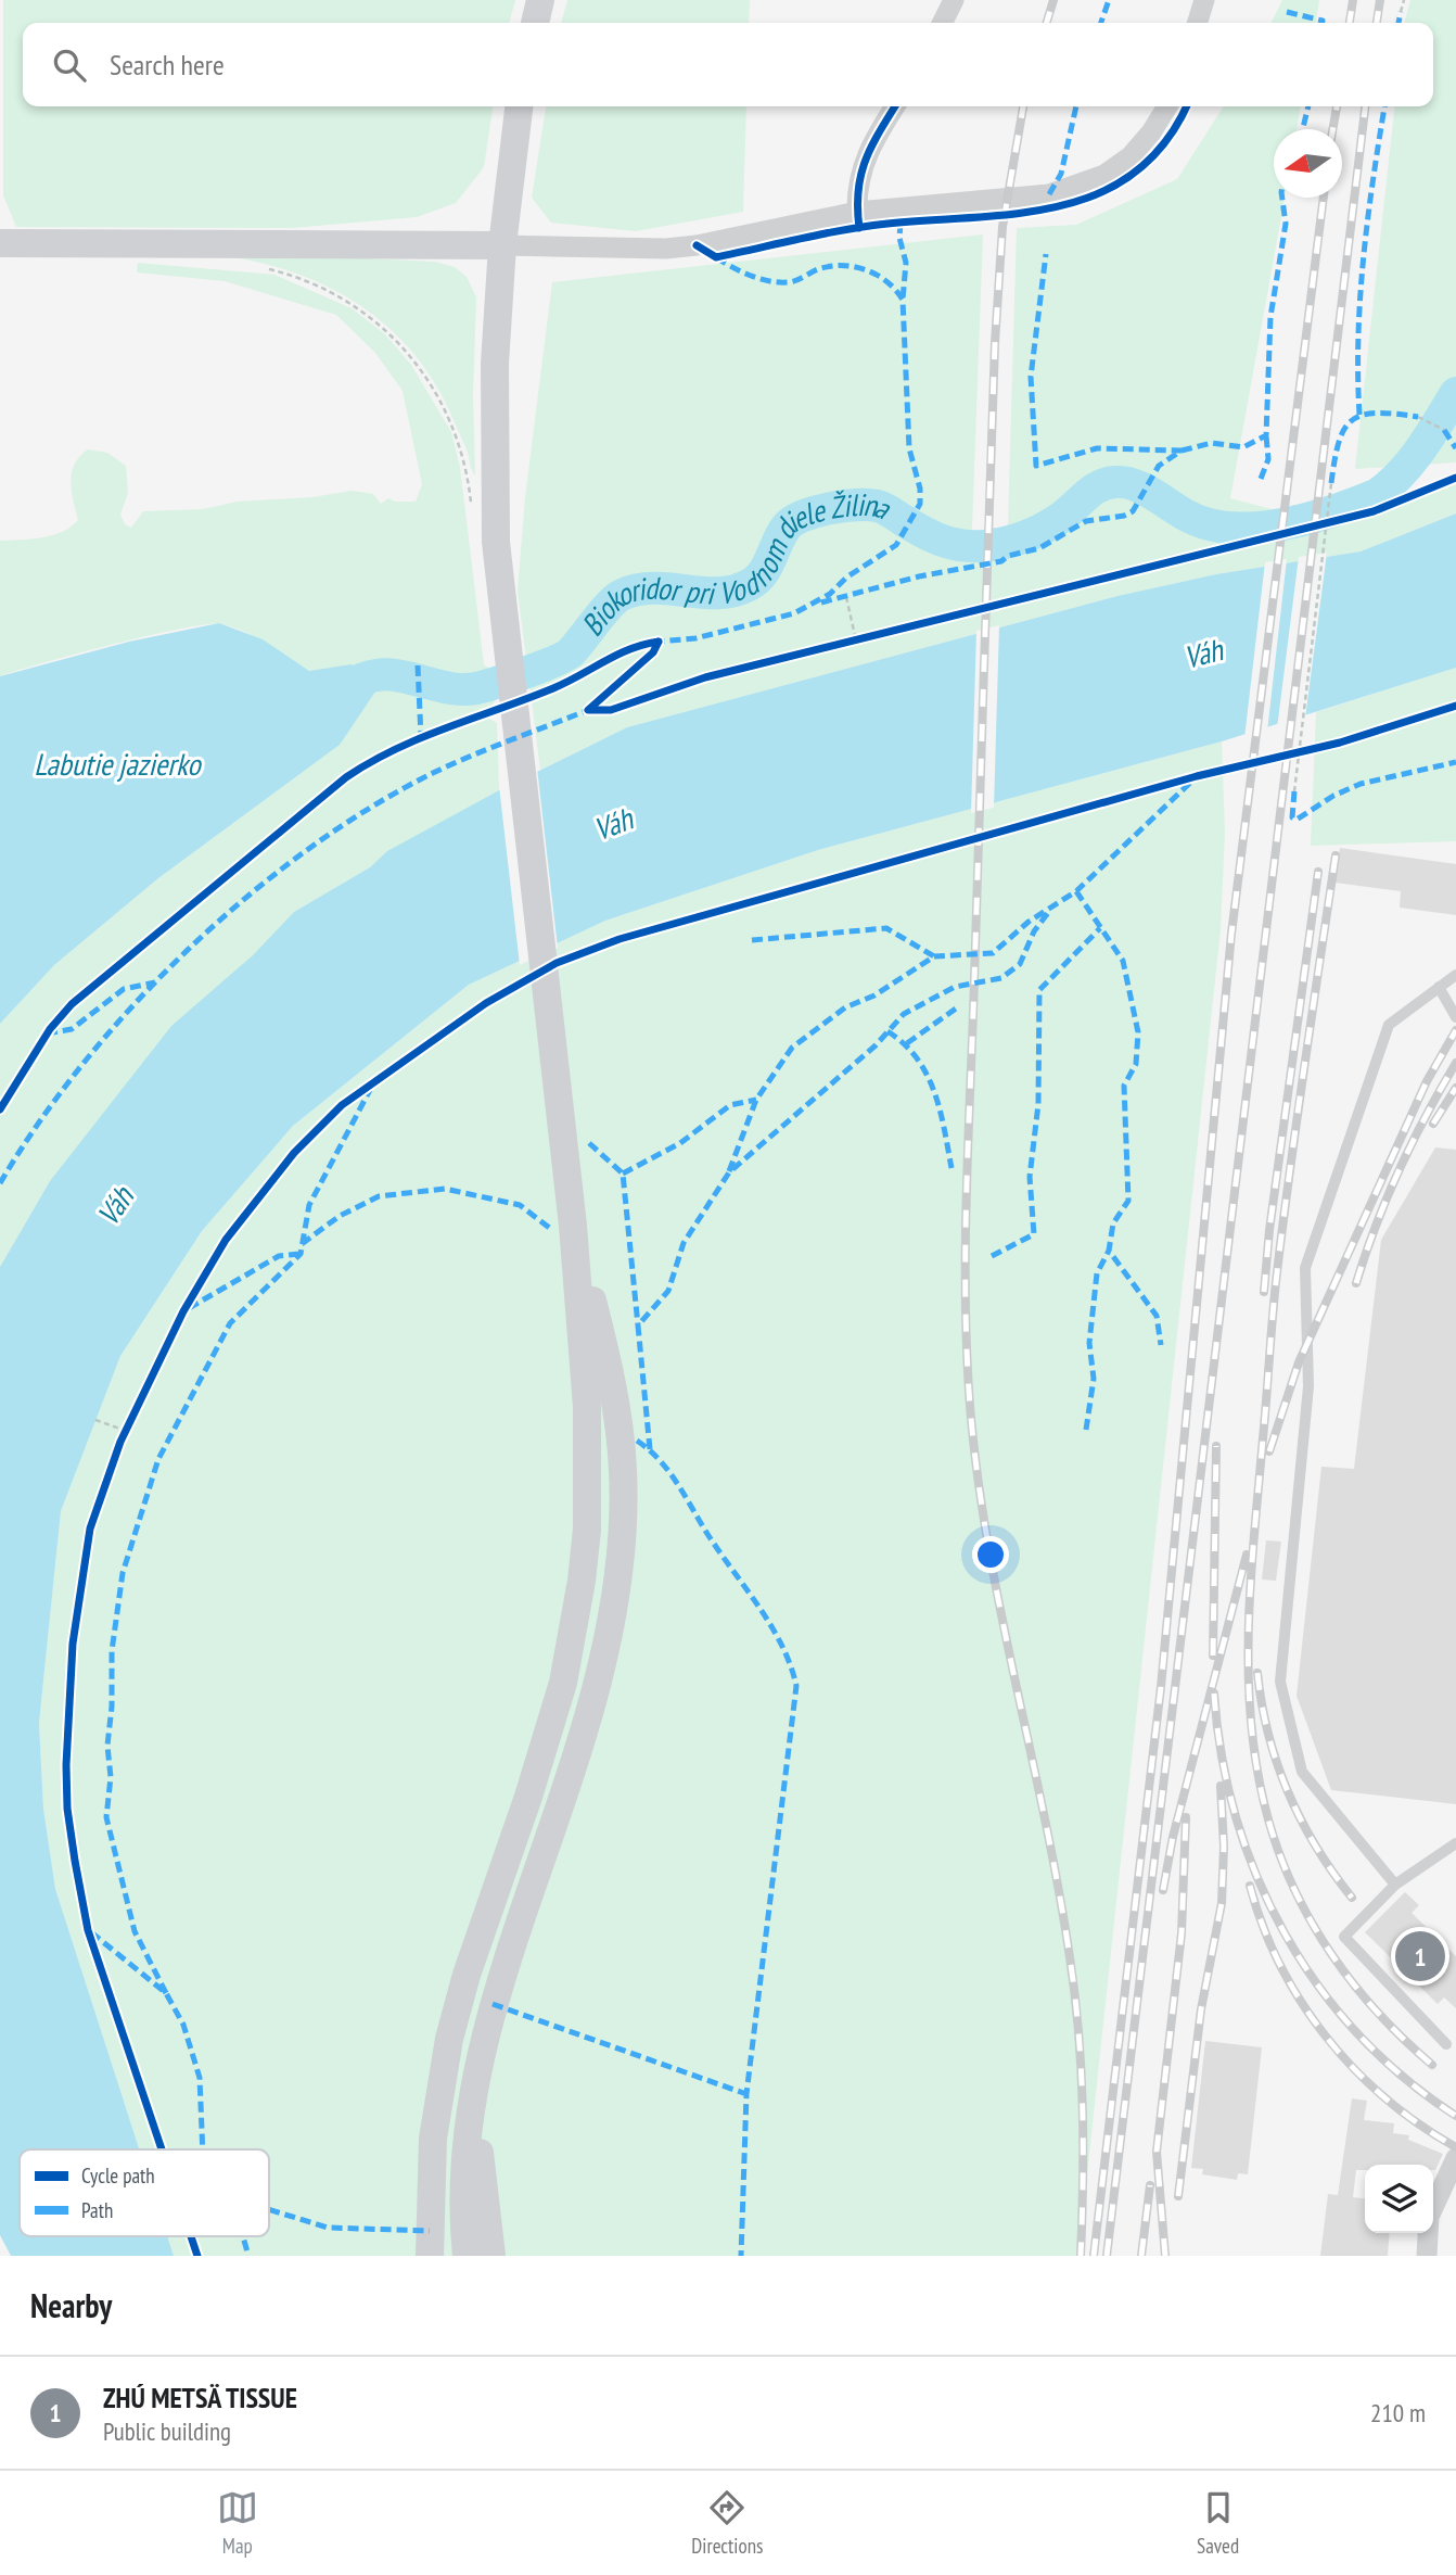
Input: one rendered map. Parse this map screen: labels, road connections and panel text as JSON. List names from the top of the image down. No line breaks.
{"water":["Biokoridor pri Vodnom diele Žilina","Váh","Labutie jazierko"],"legend":["Cycle path","Path"],"north":"left","page":{"search":"Search here","pins":"1","heading":"Nearby","list":[{"mark":"1","name":"ZHÚ METSÄ TISSUE","note":"Public building","value":"210 m"}],"nav":["Map","Directions","Saved"]}}
